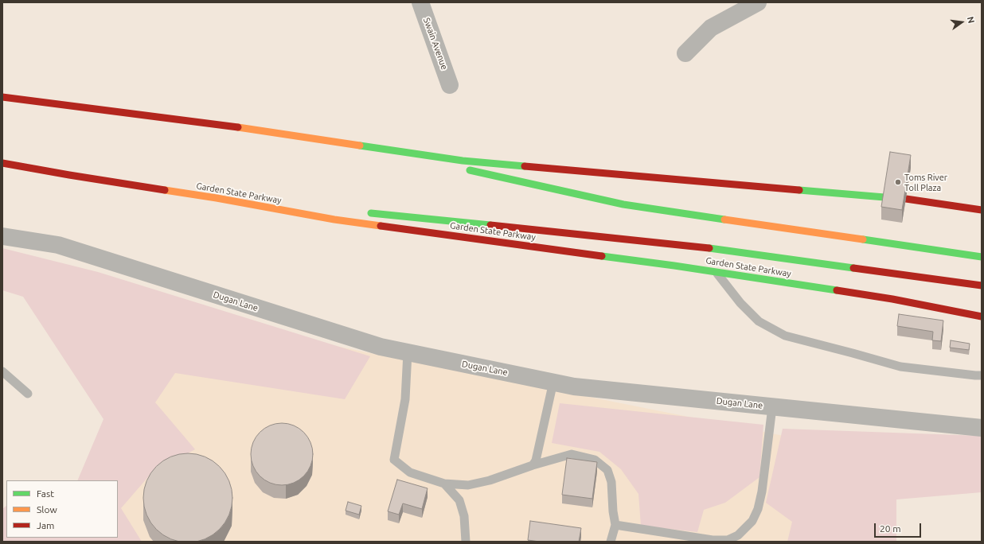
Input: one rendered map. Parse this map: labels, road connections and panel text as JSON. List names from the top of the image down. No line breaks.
{"streets":{"highway":["Garden State Parkway"],"street":["Swain Avenue","Dugan Lane"]},"places":["Toms River Toll Plaza"],"legend":["Fast","Slow","Jam"],"scale_bar":"20 m","north":"right"}
